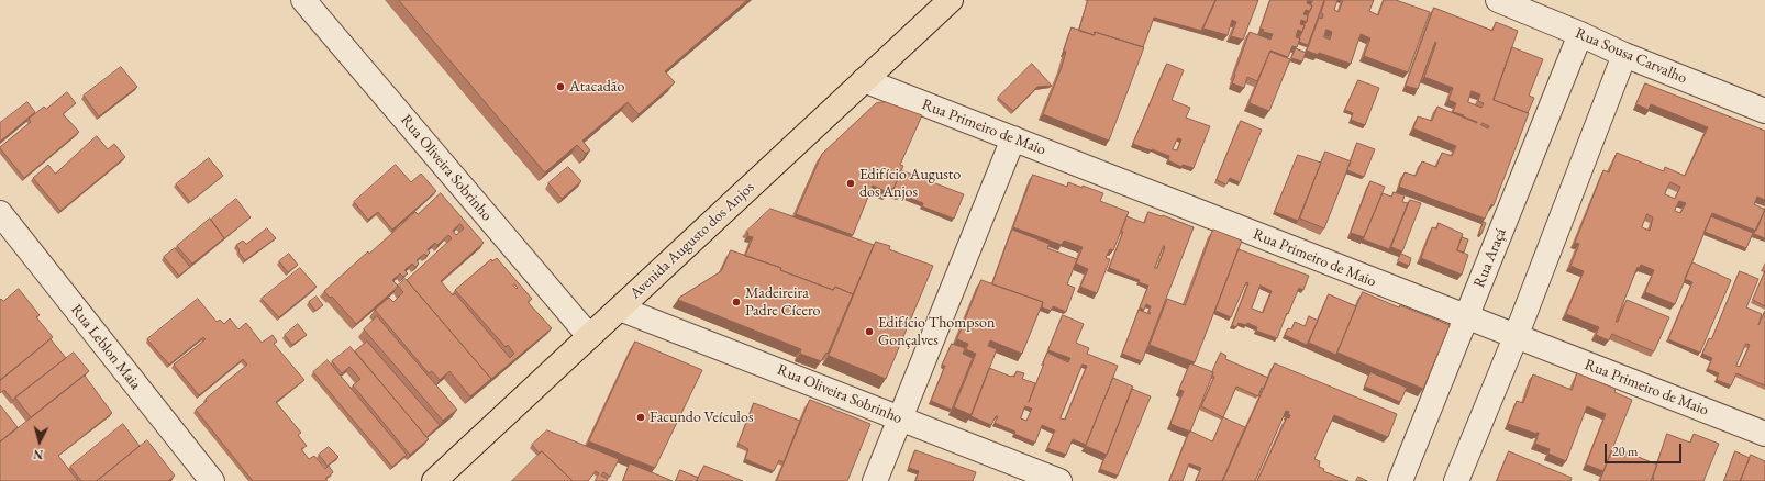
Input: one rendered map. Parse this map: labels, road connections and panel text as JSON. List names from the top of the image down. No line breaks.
{"streets":{"main road":["Avenida Augusto dos Anjos"],"street":["Rua Sousa Carvalho","Rua Primeiro de Maio","Rua Oliveira Sobrinho","Rua Araçá","Rua Leblon Maia"]},"crossings":[["Rua Sousa Carvalho","Rua Araçá"],["Rua Primeiro de Maio","Avenida Augusto dos Anjos"],["Rua Primeiro de Maio","Rua Araçá"],["Rua Oliveira Sobrinho","Avenida Augusto dos Anjos"]],"places":["Atacadão","Edifício Augusto dos Anjos","Madeireira Padre Cícero","Edifício Thompson Gonçalves","Facundo Veículos"],"scale_bar":"20 m","north":"bottom"}
